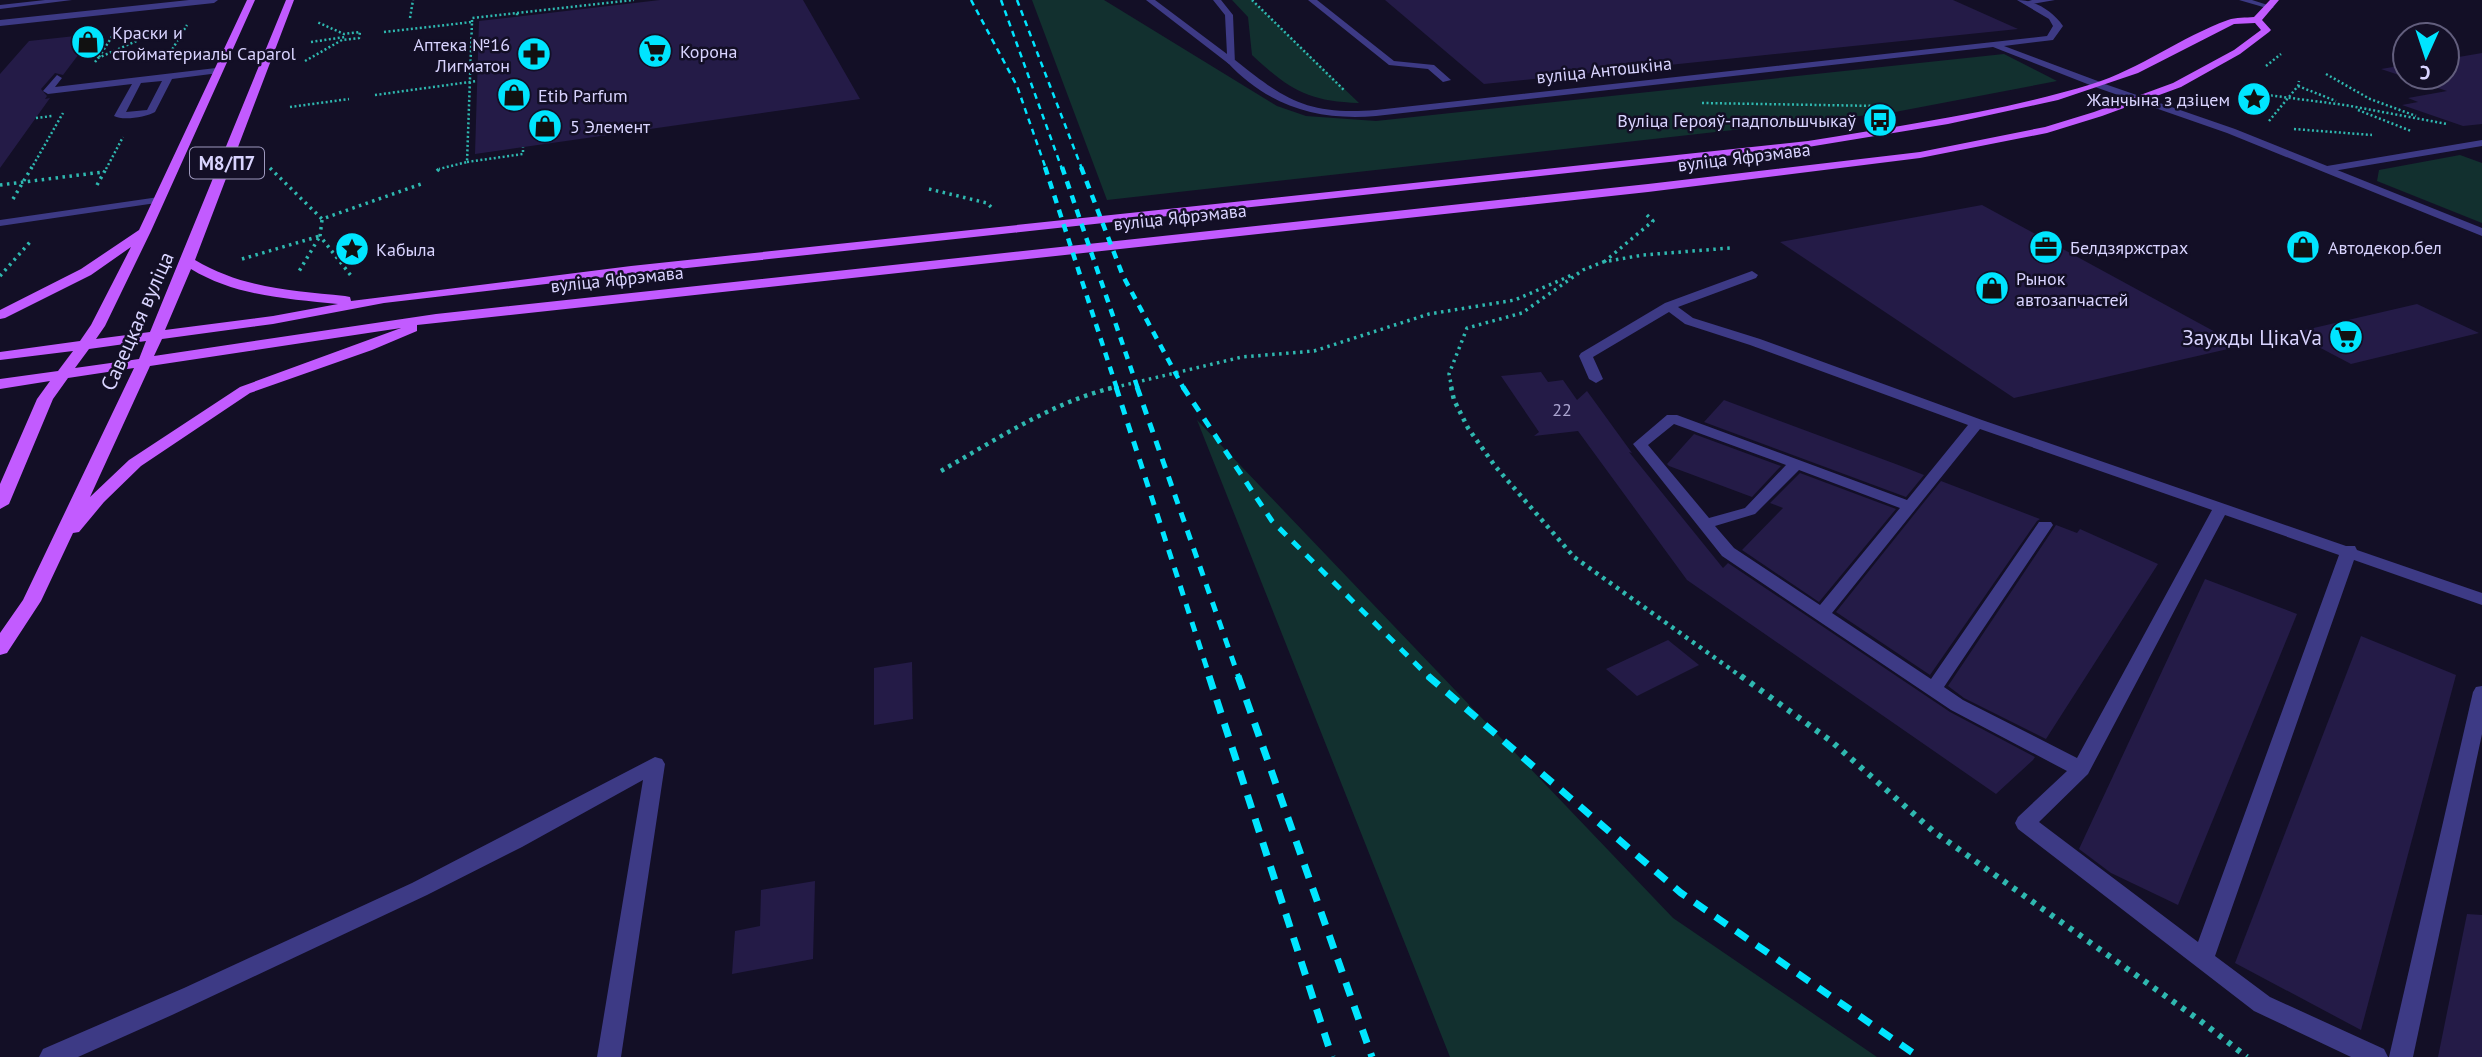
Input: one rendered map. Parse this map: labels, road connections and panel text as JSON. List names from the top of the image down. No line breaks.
{"streets":{"main road":["вуліца Яфрэмава","М8/П7","Савецкая вуліца"],"street":["вуліца Антошкіна"]},"crossings":[["вуліца Антошкіна","вуліца Яфрэмава"],["вуліца Яфрэмава","Савецкая вуліца"]],"places":{"shop":["Краски и стойматериалы Сaparol","Etib Parfum","5 Элемент","Автодекор.бел","Рынок автозапчастей"],"supermarket":["Корона","Заужды ЦікаVа"],"pharmacy":["Аптека №16 Лигматон"],"place":["Жанчына з дзіцем","Кабыла"],"bus stop":["Вуліца Герояў-падпольшчыкаў"],"office":["Белдзяржстрах"]},"house_numbers":["22"],"north":"bottom"}
